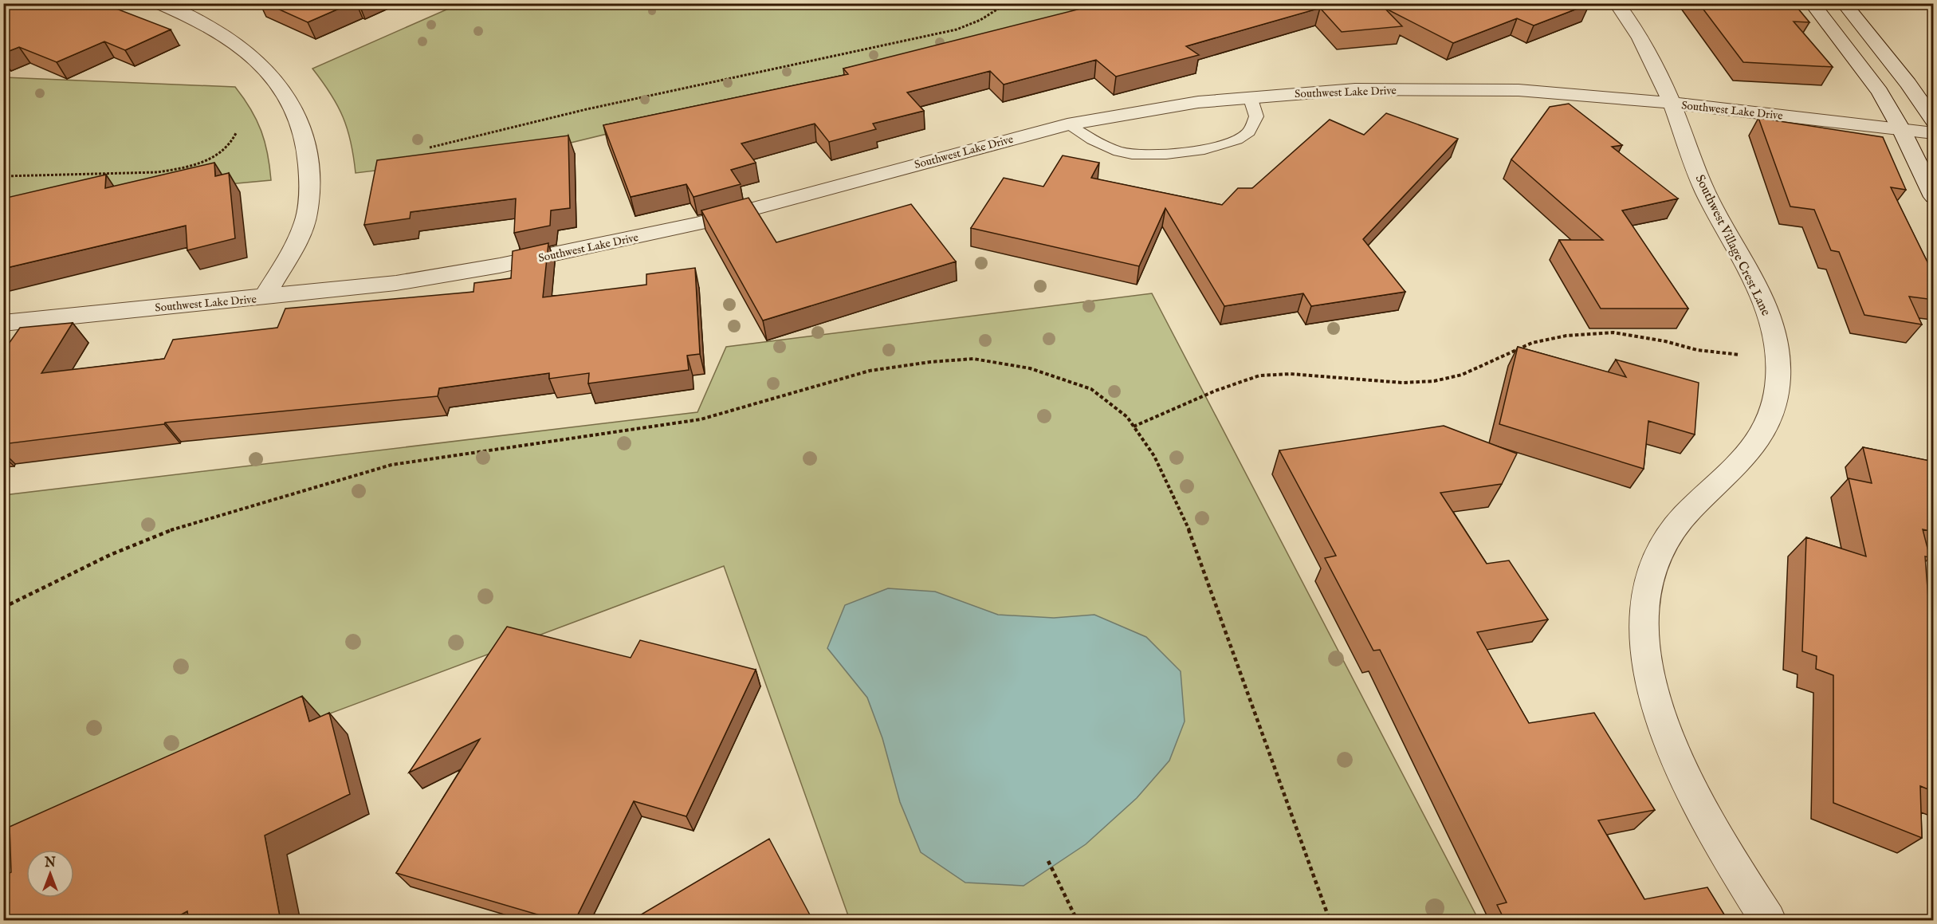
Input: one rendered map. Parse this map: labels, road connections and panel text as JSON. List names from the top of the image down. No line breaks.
{"streets":{"street":["Southwest Lake Drive","Southwest Village Crest Lane"]},"crossings":[["Southwest Lake Drive","Southwest Village Crest Lane"]],"north":"top"}
